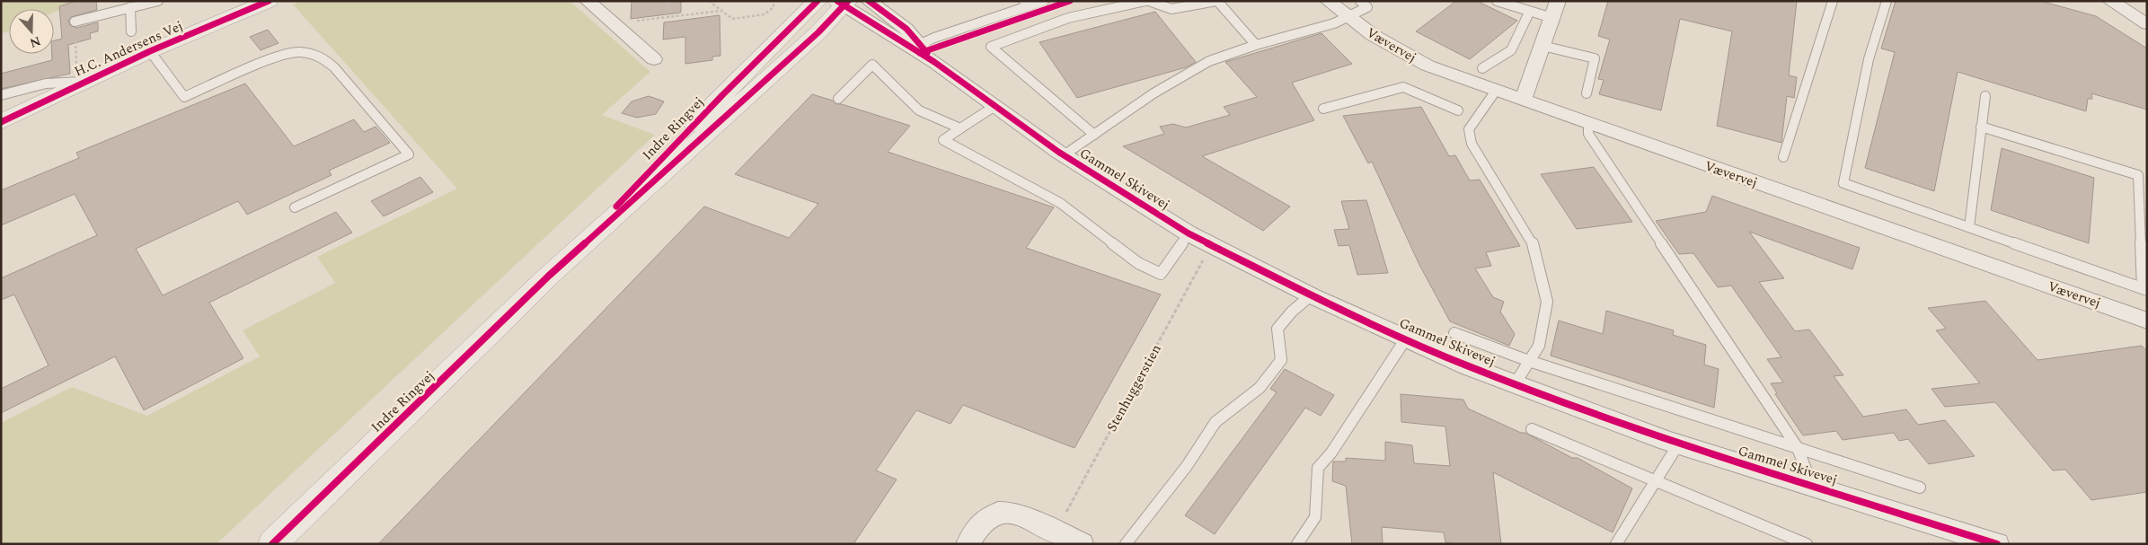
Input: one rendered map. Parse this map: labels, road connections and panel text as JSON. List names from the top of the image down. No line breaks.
{"streets":{"street":["Vævervej","H.C. Andersens Vej","Indre Ringvej","Gammel Skivevej"],"path":["Stenhuggerstien"]},"crossings":[["Indre Ringvej","Gammel Skivevej"],["Gammel Skivevej","Stenhuggerstien"]],"north":"bottom"}
